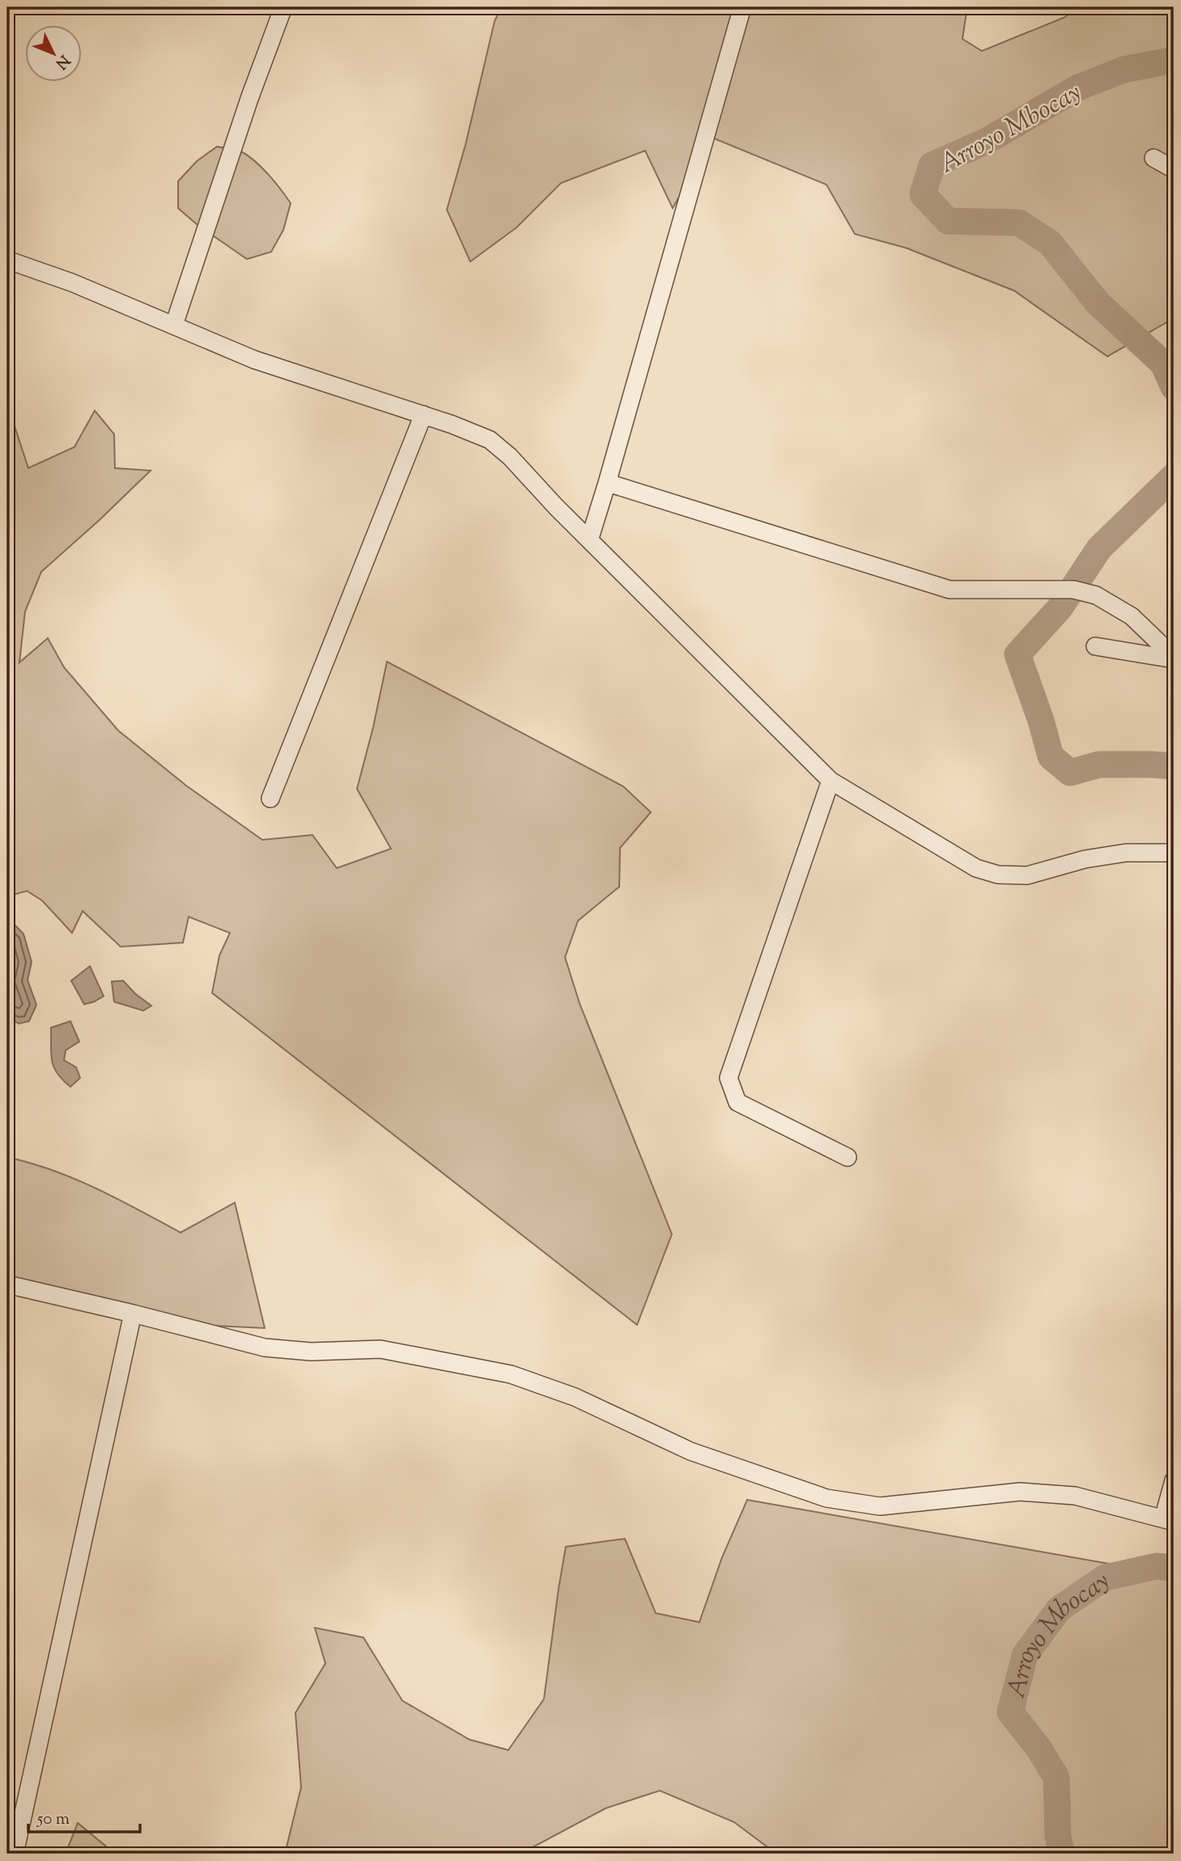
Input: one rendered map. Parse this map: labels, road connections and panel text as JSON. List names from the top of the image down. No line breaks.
{"water":["Arroyo Mbocay"],"scale_bar":"50 m","north":"bottom right"}
